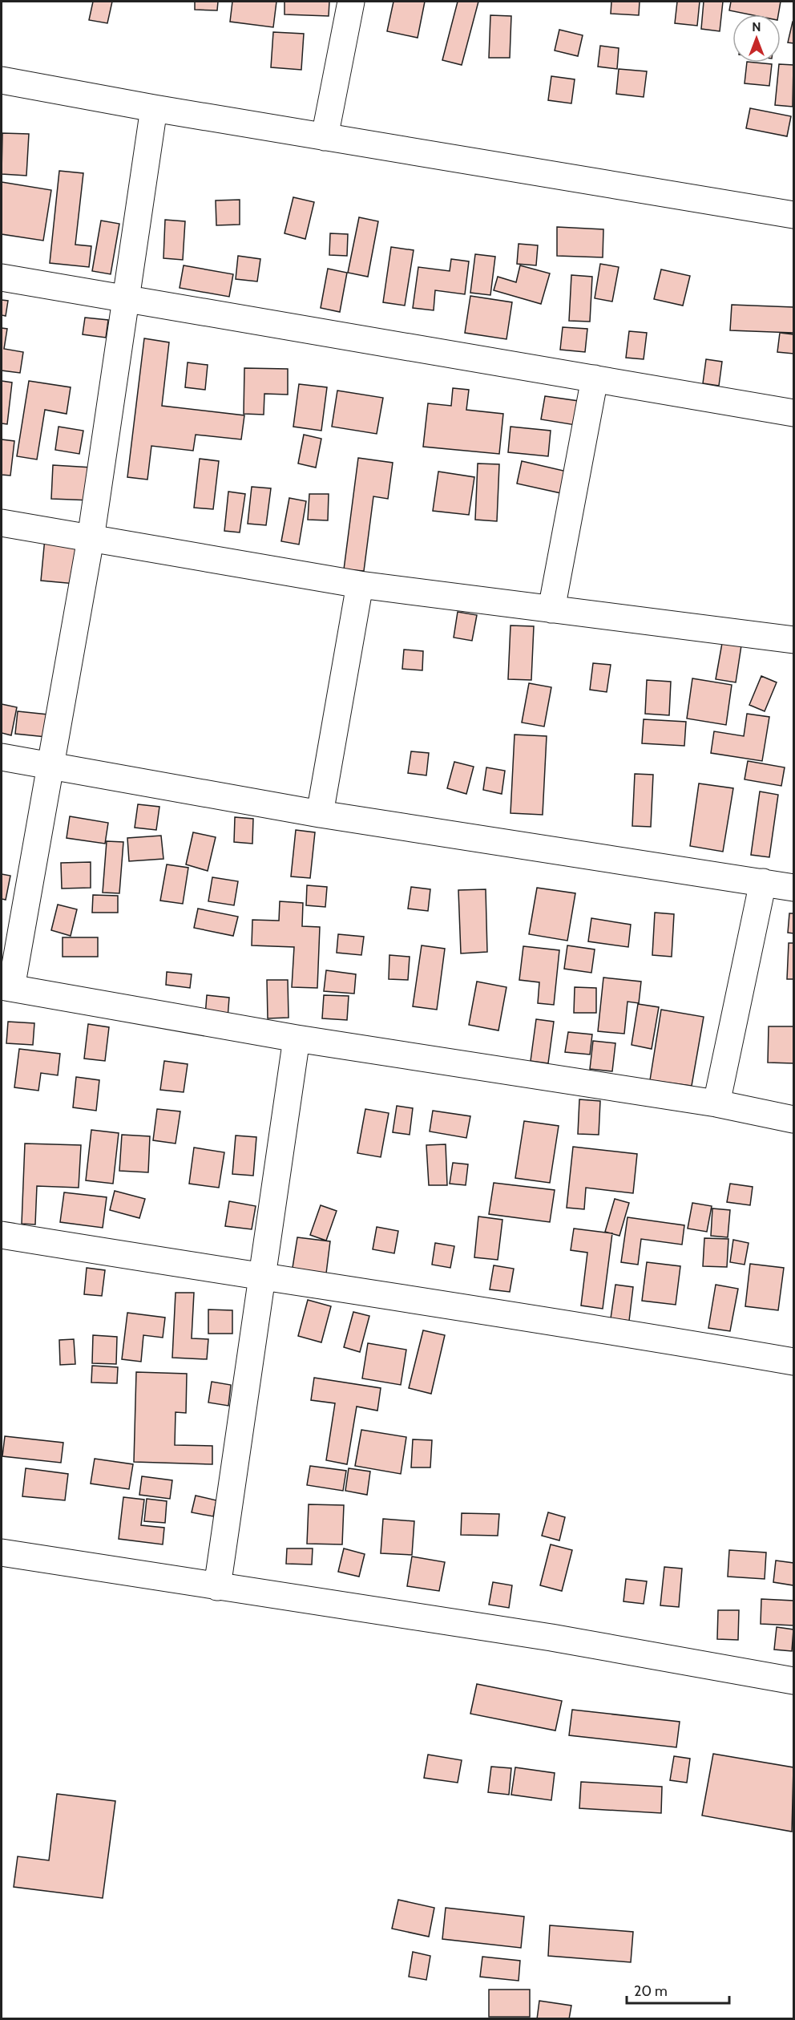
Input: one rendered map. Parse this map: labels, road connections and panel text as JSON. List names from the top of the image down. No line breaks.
{"scale_bar":"20 m","north":"top"}
